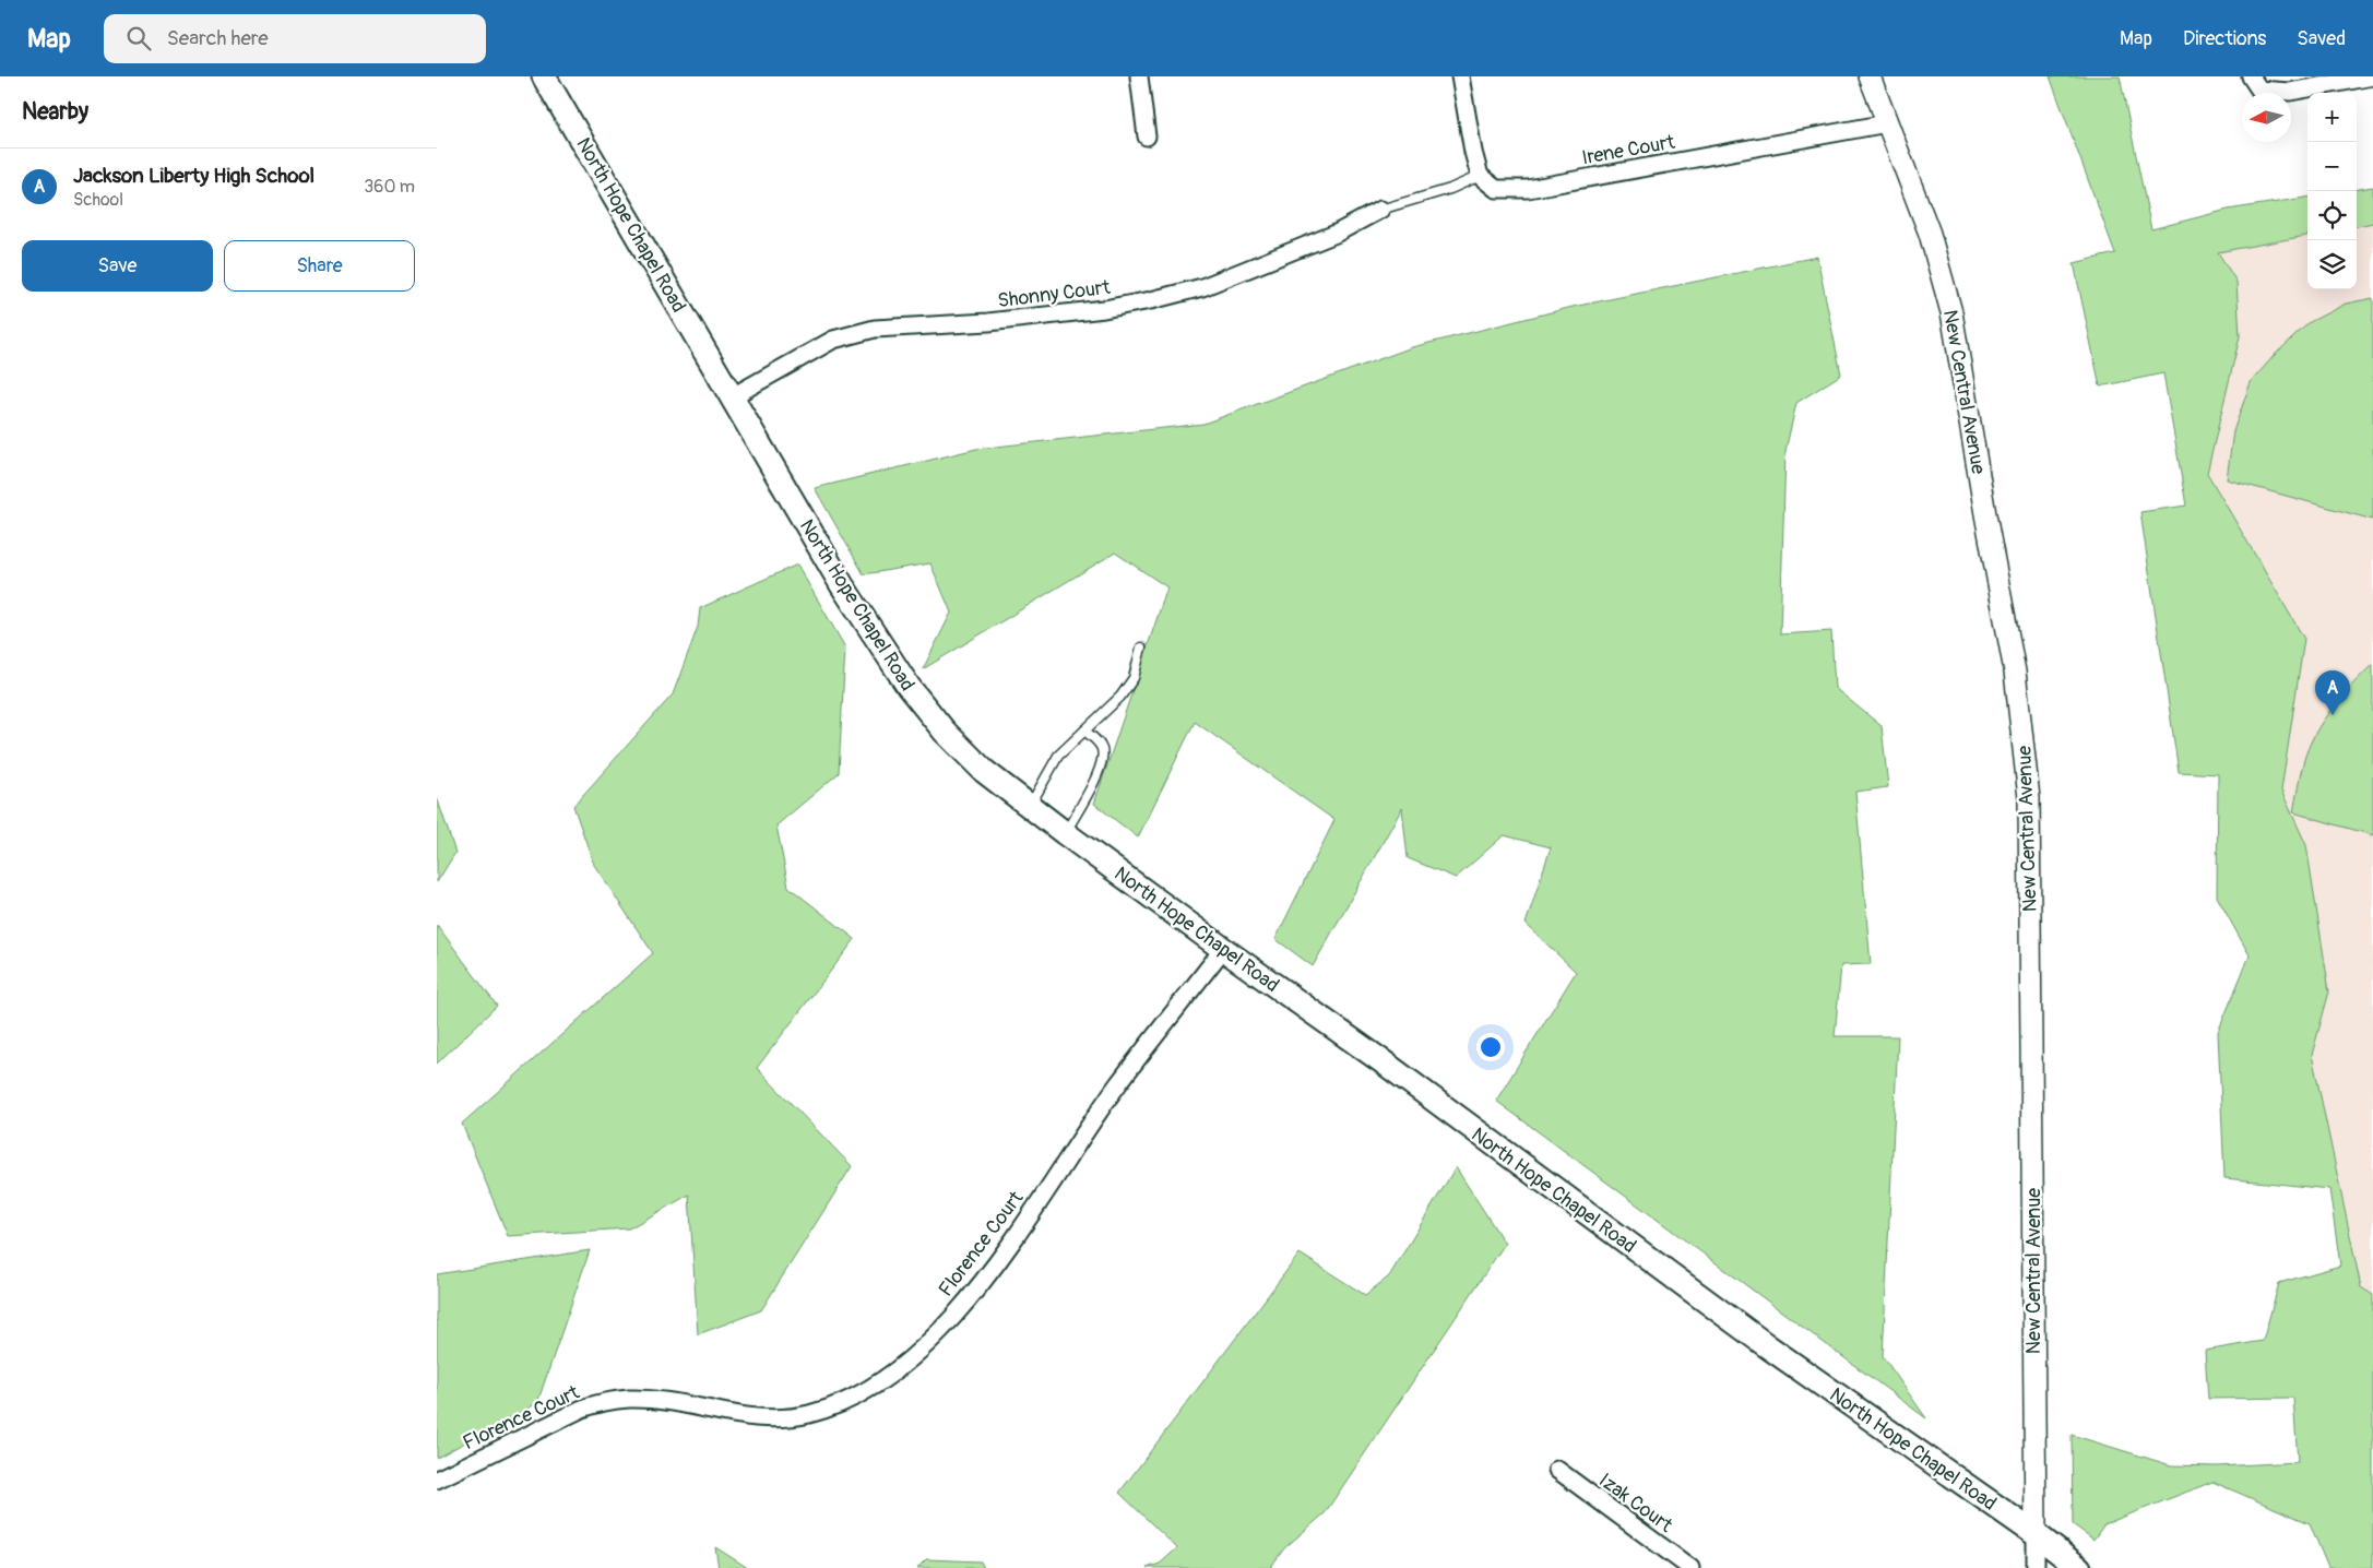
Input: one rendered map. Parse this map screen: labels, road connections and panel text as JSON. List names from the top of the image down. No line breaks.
{"streets":{"main road":["North Hope Chapel Road"],"street":["Irene Court","Shonny Court","New Central Avenue","Florence Court","Izak Court"]},"crossings":[["Irene Court","New Central Avenue"],["North Hope Chapel Road","Shonny Court"],["North Hope Chapel Road","New Central Avenue"],["North Hope Chapel Road","Florence Court"]],"north":"left","page":{"header":"Map","search":"Search here","nav":["Map","Directions","Saved"],"heading":"Nearby","map_buttons":["+","−"],"list":[{"mark":"A","name":"Jackson Liberty High School","note":"School","value":"360 m"}],"buttons":["Save","Share"],"pins":"A"}}
